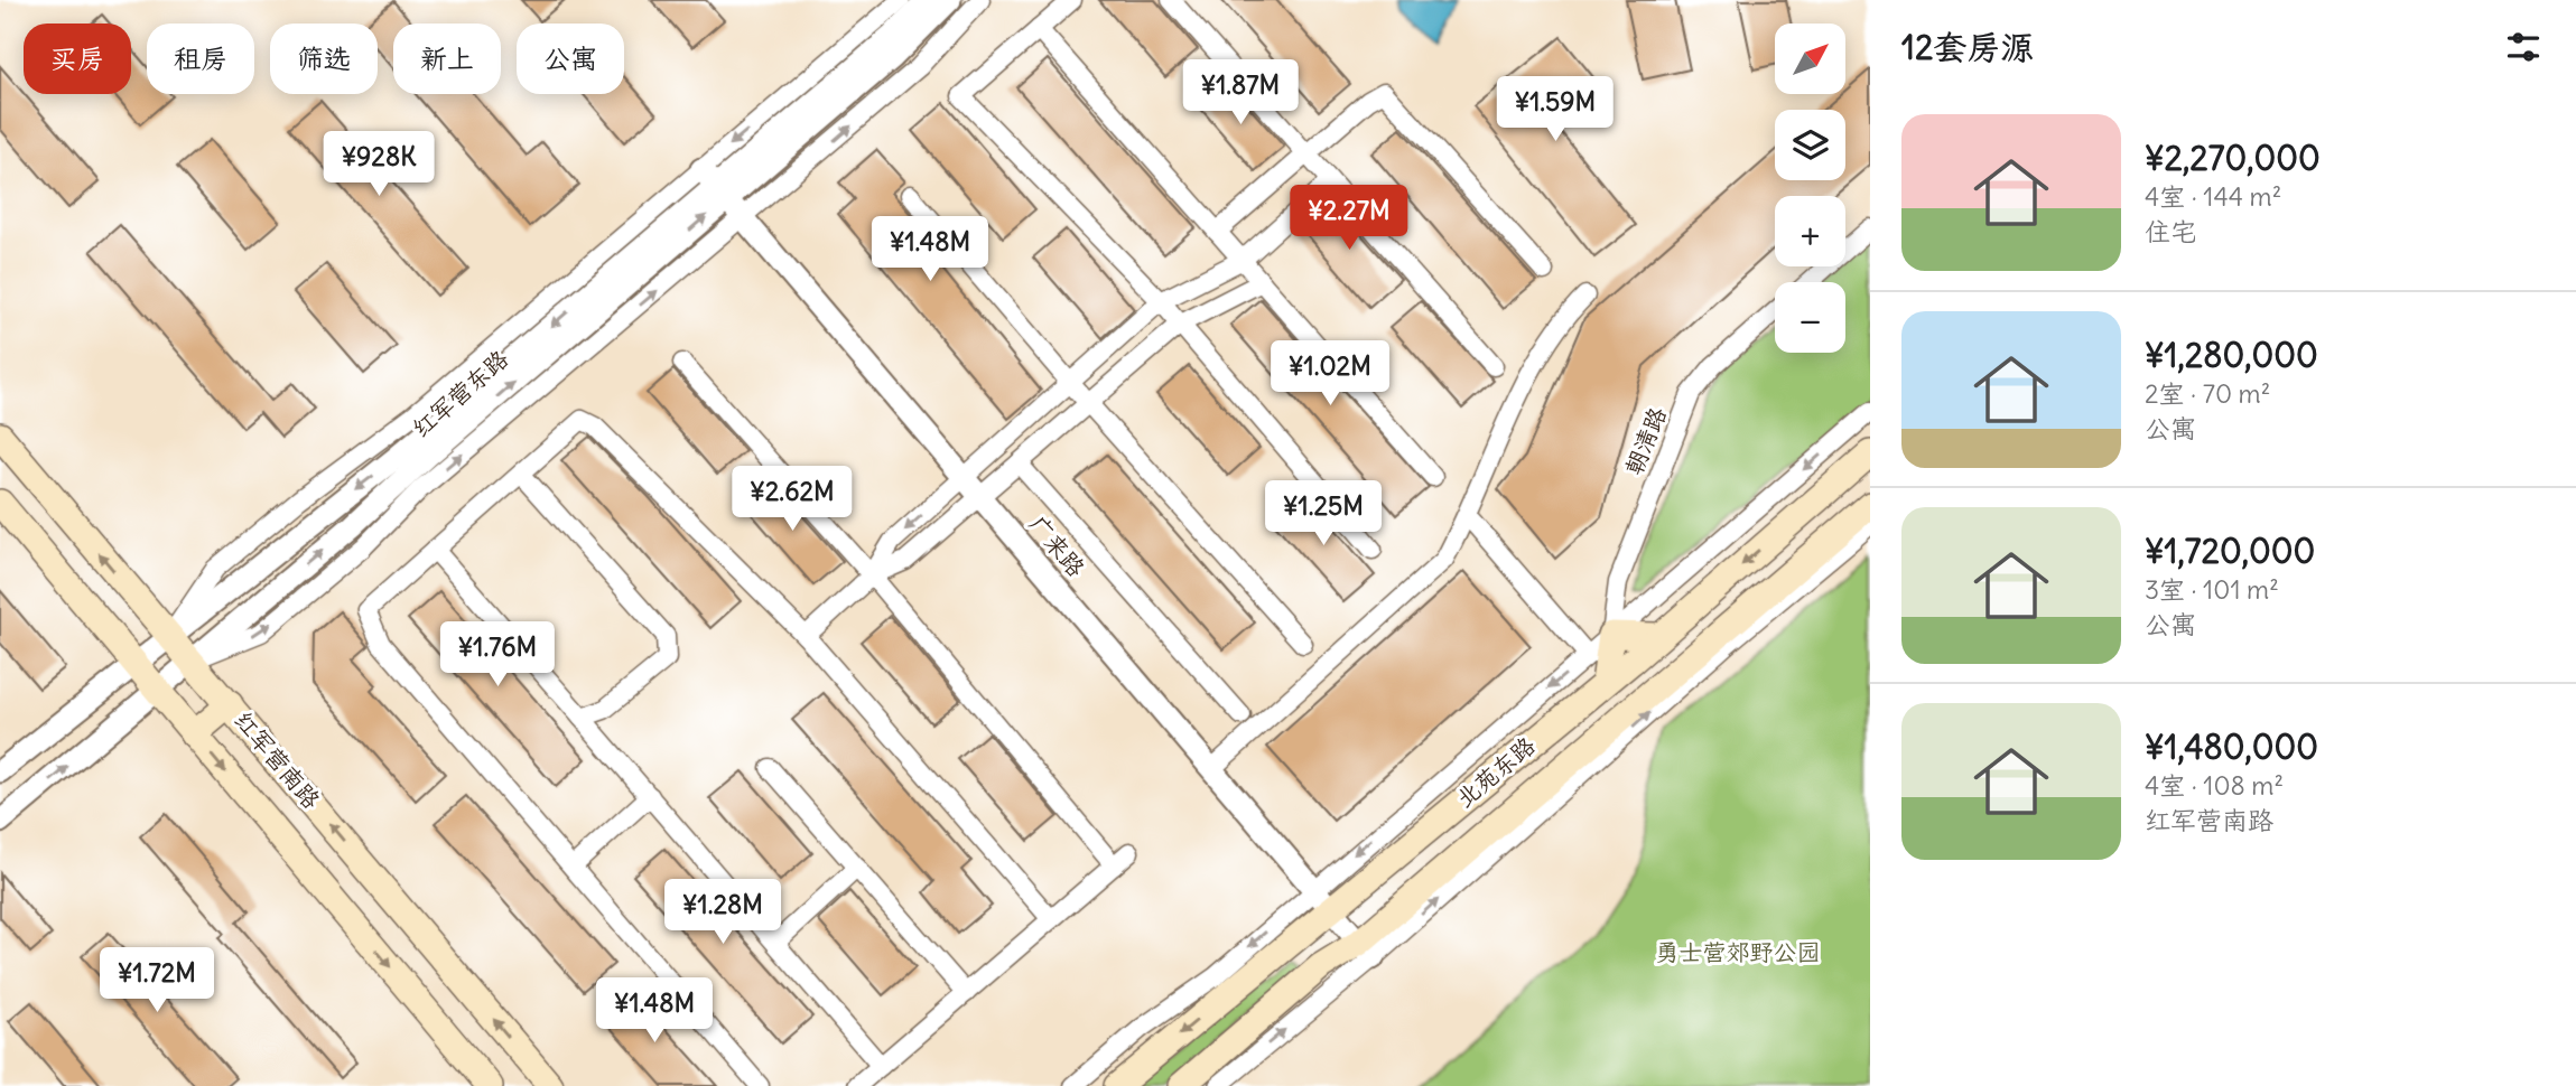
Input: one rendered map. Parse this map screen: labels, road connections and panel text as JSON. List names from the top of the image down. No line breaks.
{"streets":{"main road":["红军营南路","北苑东路"],"street":["红军营东路","朝清路","广来路"]},"crossings":[["红军营东路","广来路"],["红军营东路","红军营南路"],["广来路","北苑东路"]],"parks":["勇士营郊野公园"],"north":"top right","page":{"heading":"12套房源","map_buttons":["+","−"],"chip":["买房","租房","筛选","新上","公寓"],"price":["¥1.87M","¥1.59M","¥928K","¥2.27M","¥1.48M","¥1.02M","¥2.62M","¥1.25M","¥1.76M","¥1.28M","¥1.72M","¥1.48M"],"list":[{"name":"¥2,270,000","note":"4室 · 144 m² · 住宅"},{"name":"¥1,280,000","note":"2室 · 70 m² · 公寓"},{"name":"¥1,720,000","note":"3室 · 101 m² · 公寓"},{"name":"¥1,480,000","note":"4室 · 108 m² · 红军营南路"}]}}
